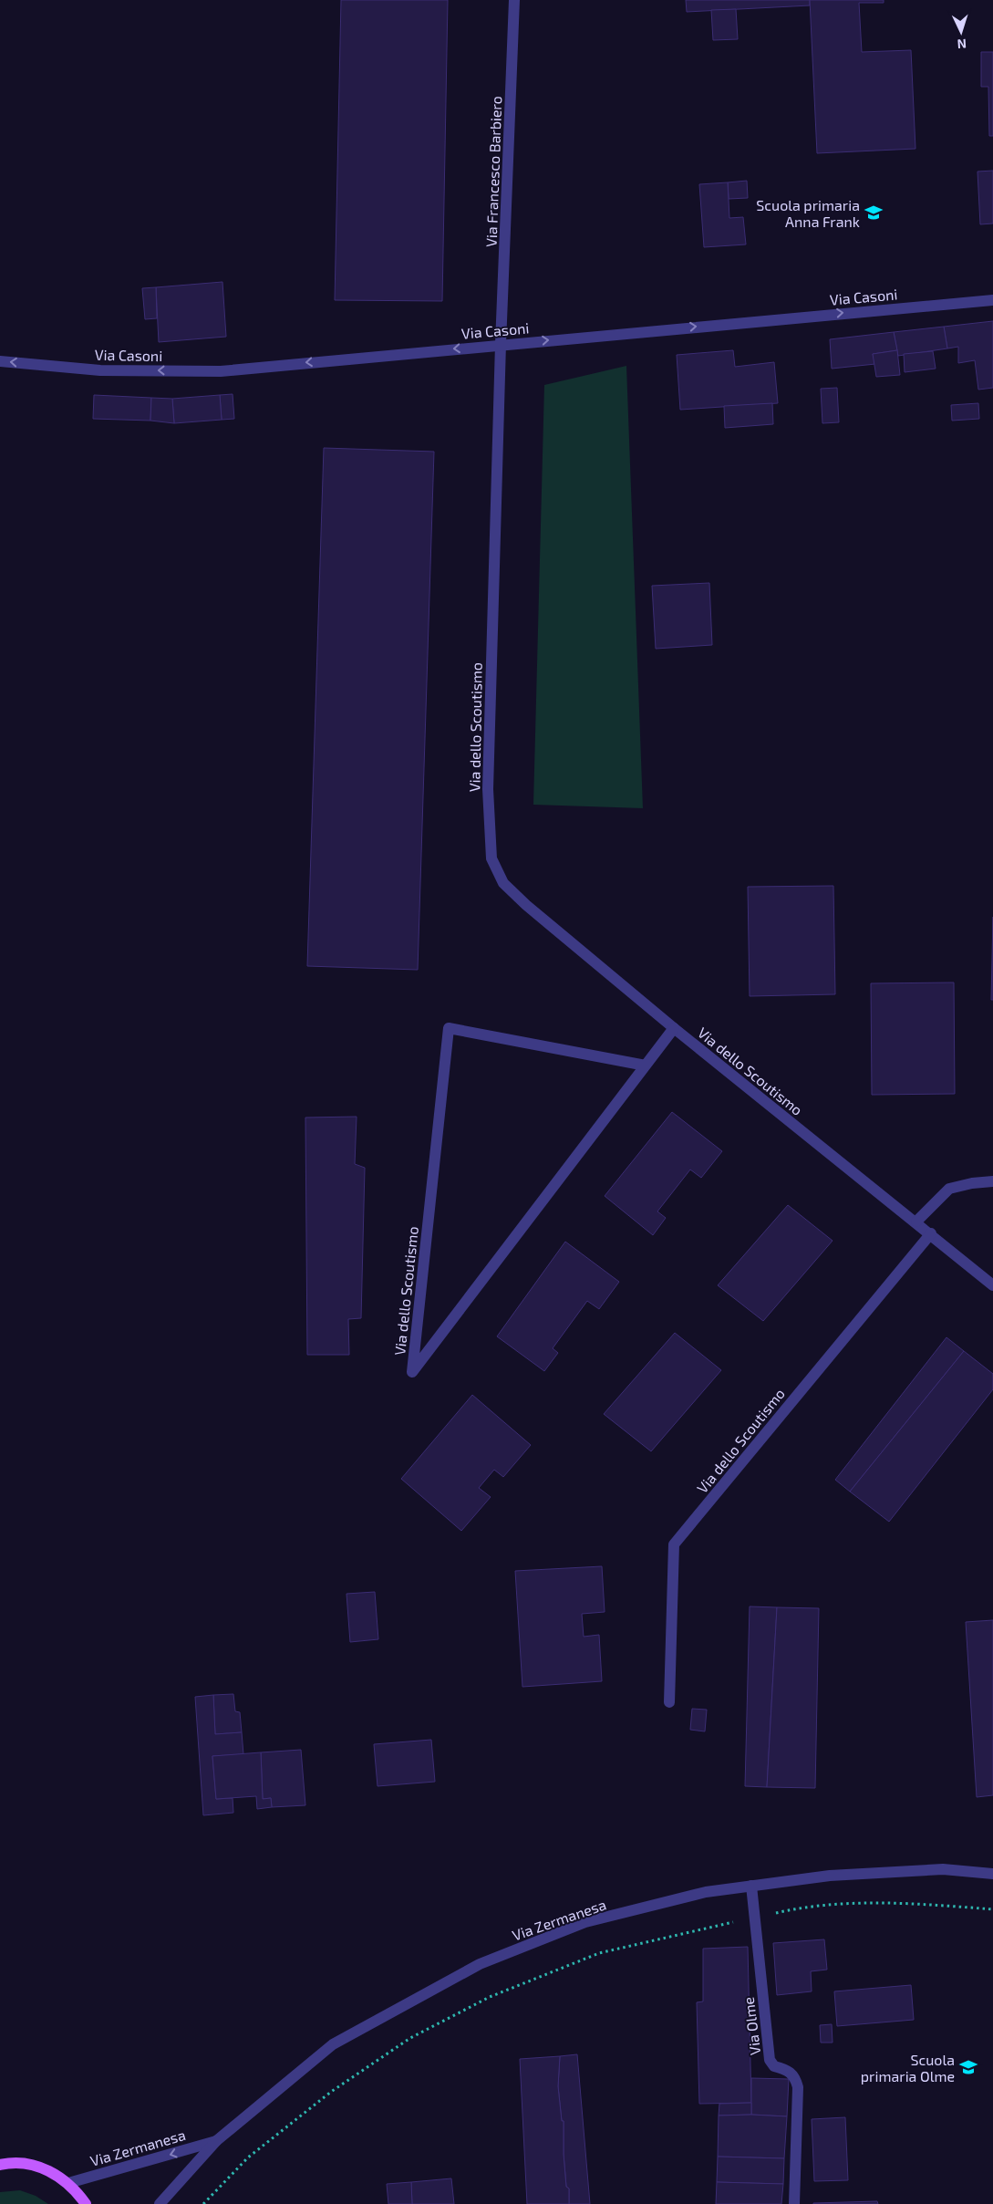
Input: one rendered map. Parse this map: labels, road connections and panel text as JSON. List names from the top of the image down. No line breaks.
{"streets":{"street":["Via Francesco Barbiero","Via Casoni","Via dello Scoutismo","Via Zermanesa","Via Olme"]},"crossings":[["Via Francesco Barbiero","Via Casoni"],["Via Francesco Barbiero","Via dello Scoutismo"],["Via Casoni","Via dello Scoutismo"],["Via Zermanesa","Via Olme"]],"places":{"school or university":["Scuola primaria Anna Frank","Scuola primaria Olme"]},"north":"bottom"}
